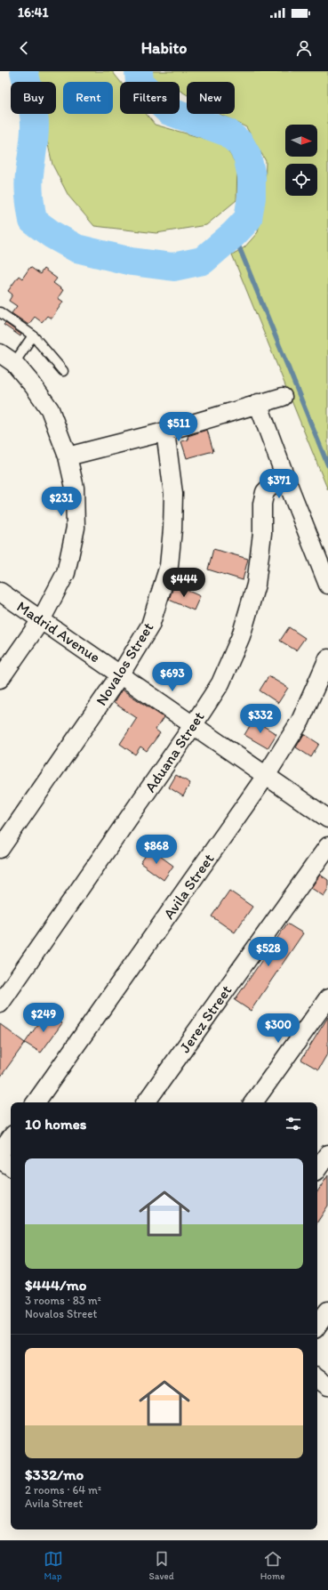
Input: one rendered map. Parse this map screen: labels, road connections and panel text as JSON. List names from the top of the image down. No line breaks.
{"streets":{"street":["Madrid Avenue","Novalos Street","Aduana Street","Avila Street","Jerez Street"]},"crossings":[["Madrid Avenue","Novalos Street"],["Madrid Avenue","Aduana Street"],["Madrid Avenue","Avila Street"]],"north":"right","page":{"status":"16:41","header":"Habito","chip":["Buy","Rent","Filters","New"],"price":["$511","$371","$231","$444","$693","$332","$868","$528","$249","$300"],"heading":"10 homes","list":[{"name":"$444/mo","note":"3 rooms · 83 m² · Novalos Street"},{"name":"$332/mo","note":"2 rooms · 64 m² · Avila Street"}],"tabs":["Map","Saved","Home"]}}
